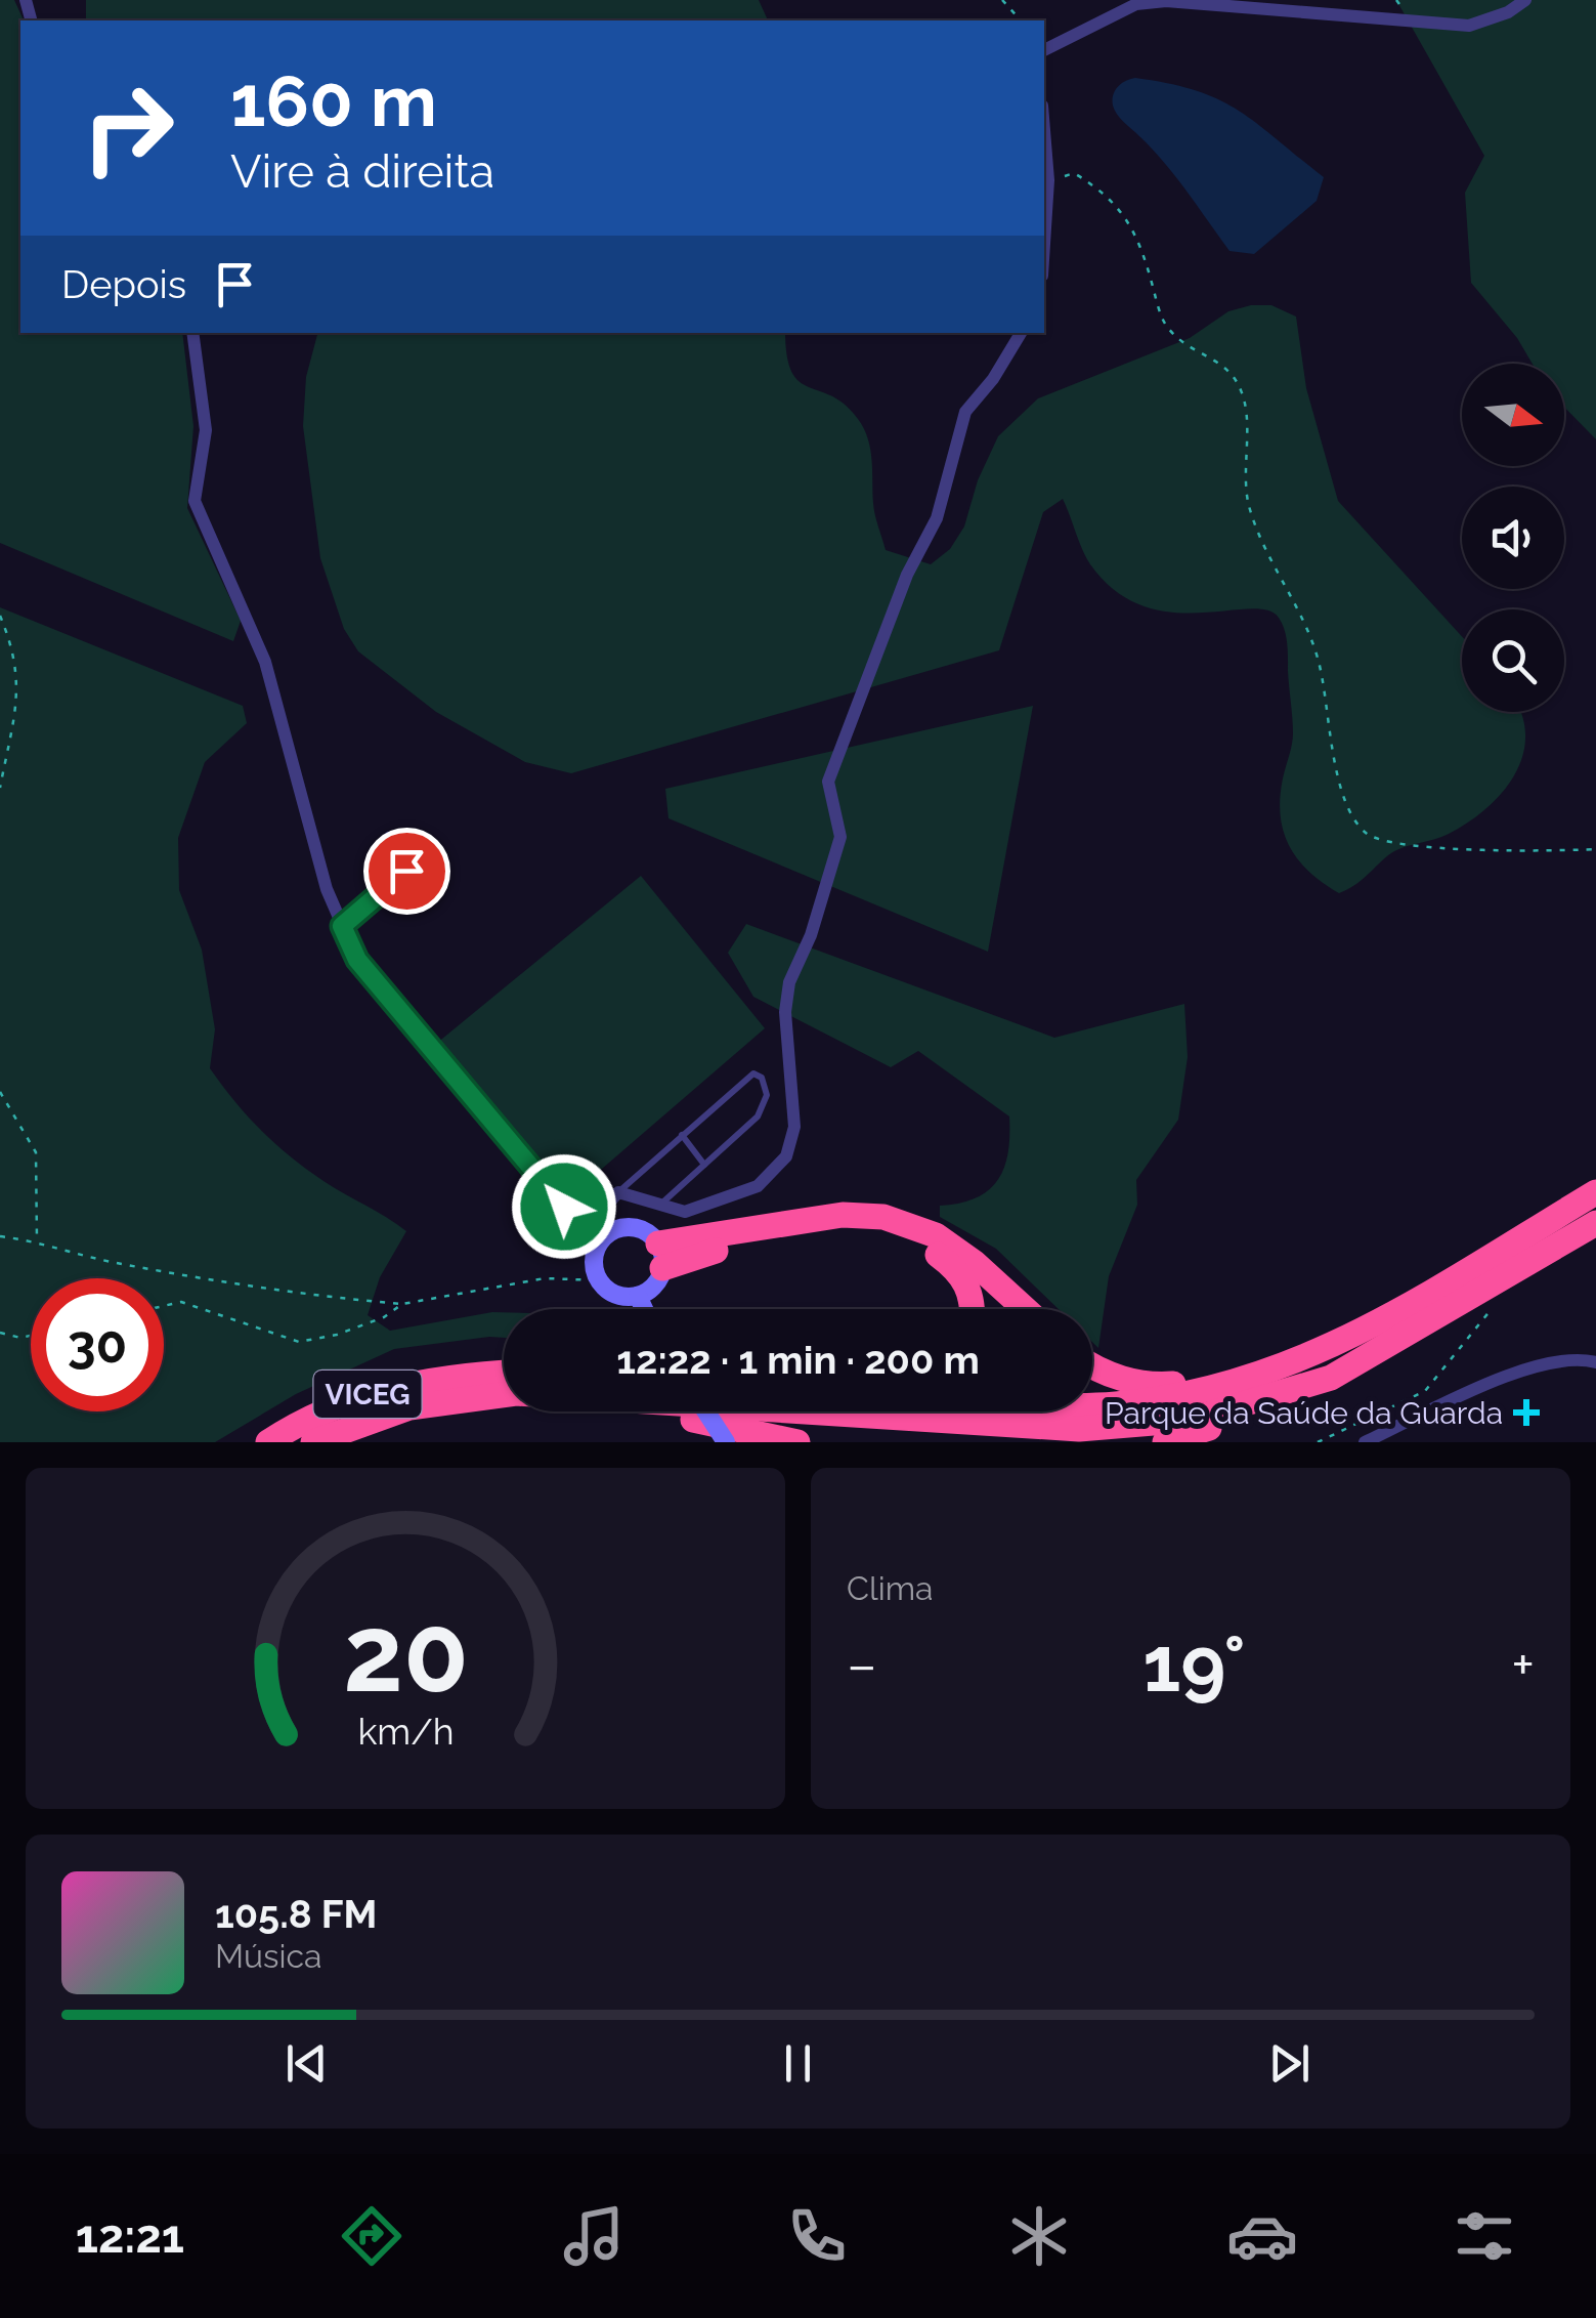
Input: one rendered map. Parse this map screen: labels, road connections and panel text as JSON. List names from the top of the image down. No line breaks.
{"streets":{"highway":["VICEG"]},"places":{"health":["Parque da Saúde da Guarda"]},"north":"right","page":{"turn":["160 m","Vire à direita"],"then":"Depois","limit":"30","trip":"12:22 · 1 min · 200 m","tile":"Clima","heat":["−","19°","+"],"song":["105.8 FM","Música"],"tabs":"12:21","gauge":["20","km/h"]}}
